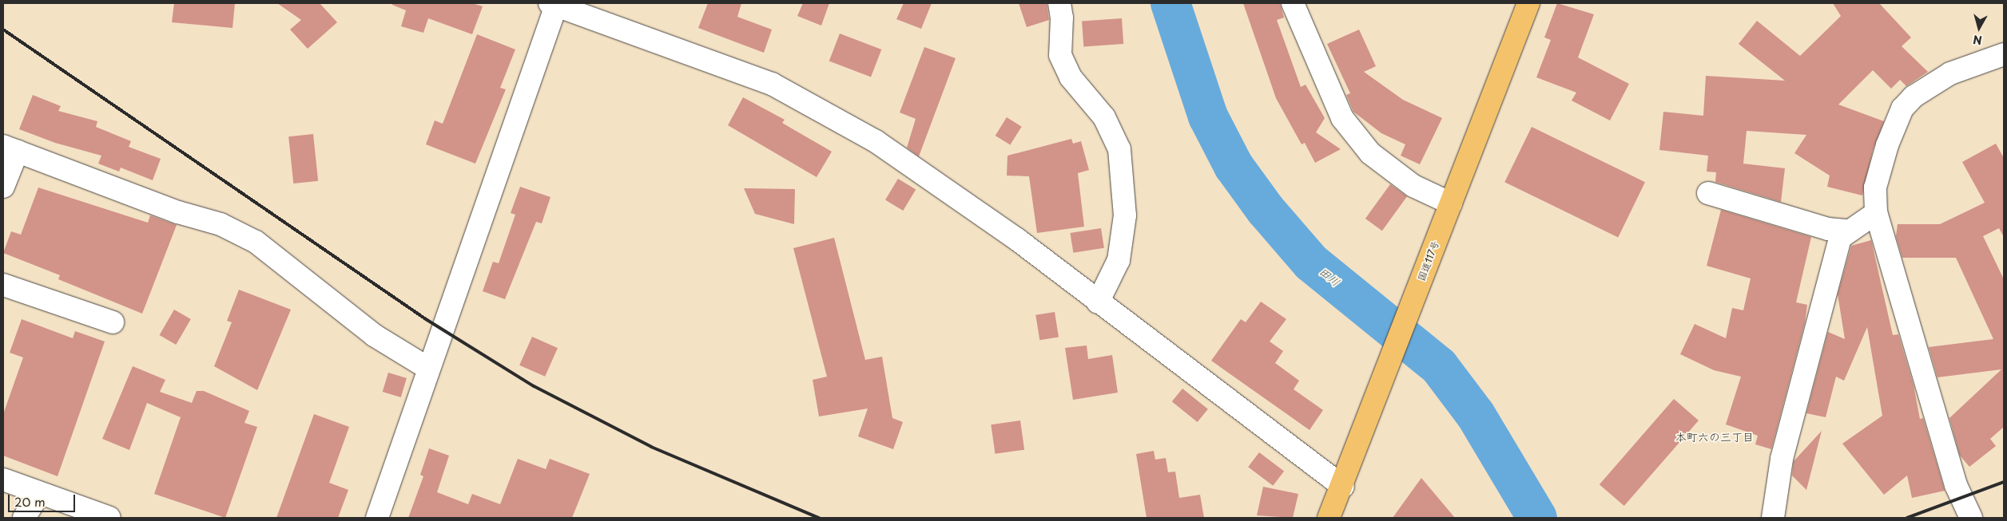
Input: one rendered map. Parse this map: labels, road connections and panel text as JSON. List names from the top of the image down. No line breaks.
{"streets":{"highway":["国道117号"]},"districts":["本町六の三丁目"],"water":["田川"],"scale_bar":"20 m","north":"bottom"}
